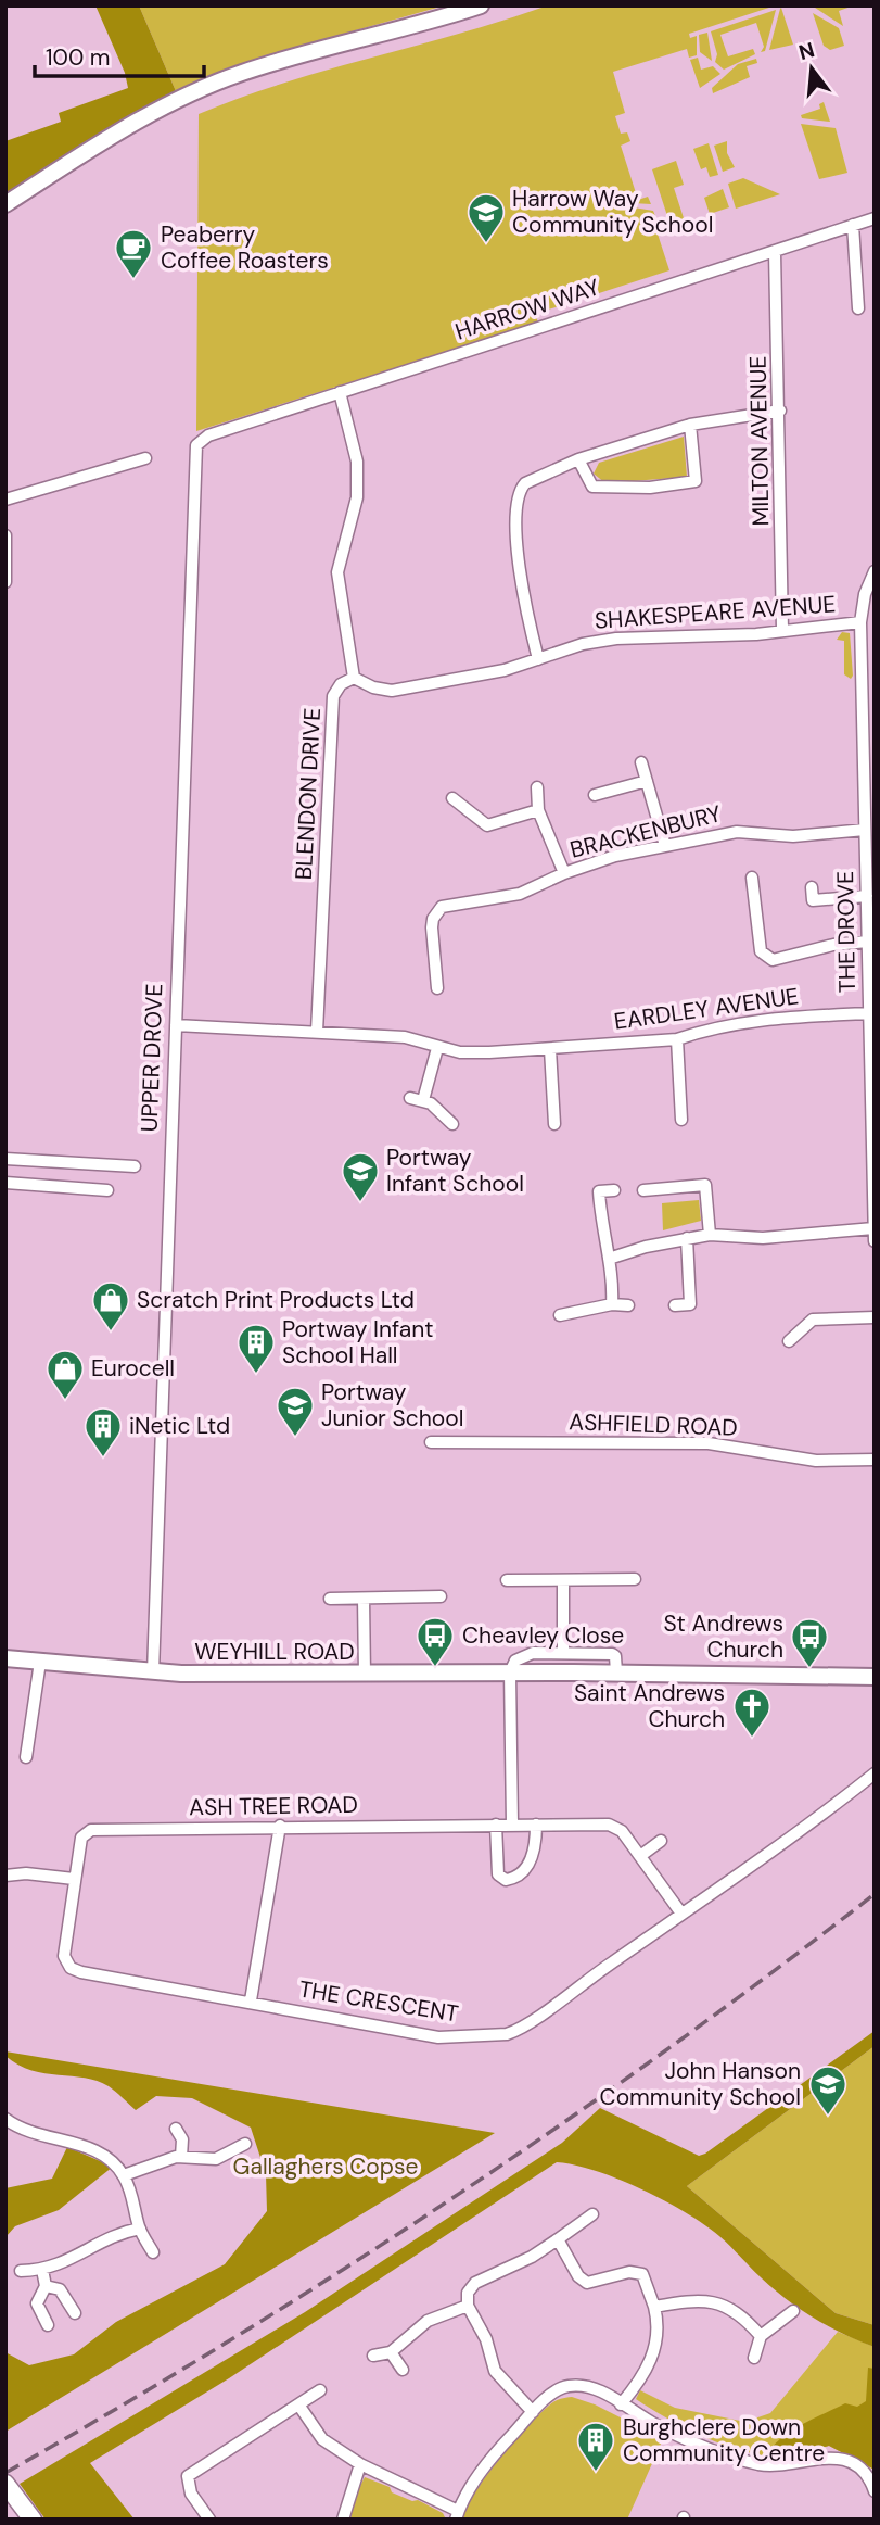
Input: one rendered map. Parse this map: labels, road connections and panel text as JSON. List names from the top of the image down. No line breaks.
{"streets":{"main road":["WEYHILL ROAD"],"street":["HARROW WAY","MILTON AVENUE","SHAKESPEARE AVENUE","BLENDON DRIVE","BRACKENBURY","THE DROVE","EARDLEY AVENUE","UPPER DROVE","ASHFIELD ROAD","ASH TREE ROAD","THE CRESCENT"]},"crossings":[["HARROW WAY","MILTON AVENUE"],["HARROW WAY","UPPER DROVE"],["MILTON AVENUE","SHAKESPEARE AVENUE"],["SHAKESPEARE AVENUE","BLENDON DRIVE"],["SHAKESPEARE AVENUE","THE DROVE"],["BLENDON DRIVE","EARDLEY AVENUE"],["BRACKENBURY","THE DROVE"],["THE DROVE","EARDLEY AVENUE"],["EARDLEY AVENUE","UPPER DROVE"],["UPPER DROVE","WEYHILL ROAD"],["ASH TREE ROAD","THE CRESCENT"]],"parks":["Gallaghers Copse"],"places":{"school or university":["Harrow Way Community School","Portway Infant School","Portway Junior School","John Hanson Community School"],"cafe":["Peaberry Coffee Roasters"],"shop":["Scratch Print Products Ltd","Eurocell"],"building":["Portway Infant School Hall","iNetic Ltd","Burghclere Down Community Centre"],"bus stop":["Cheavley Close","St Andrews Church"],"church":["Saint Andrews Church"]},"scale_bar":"100 m","north":"top"}
